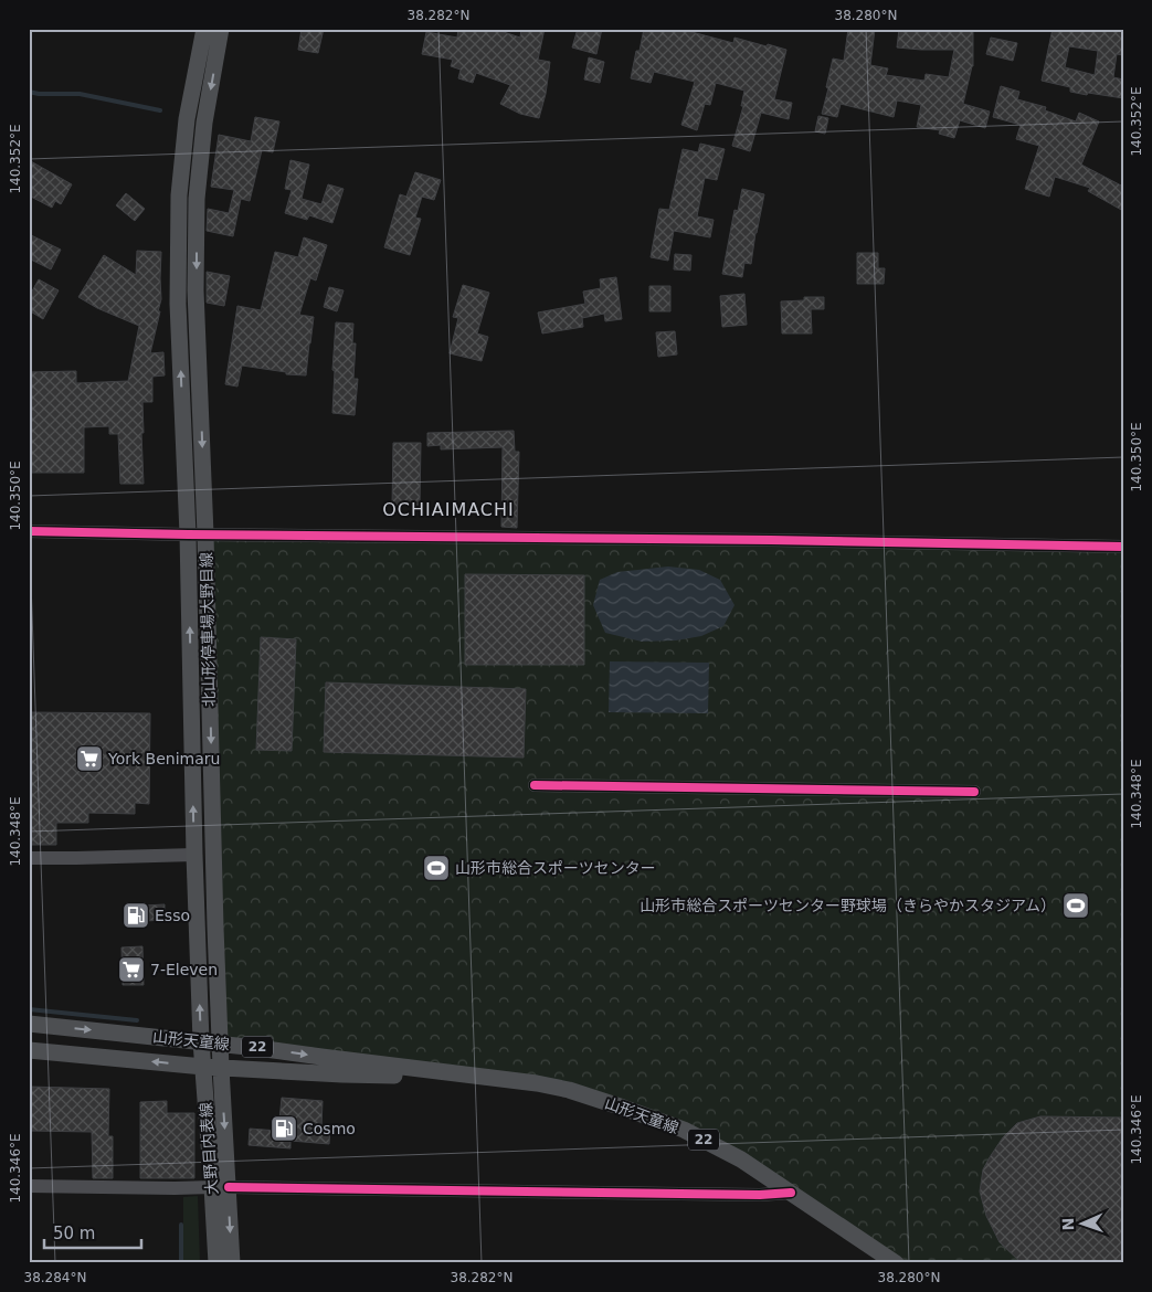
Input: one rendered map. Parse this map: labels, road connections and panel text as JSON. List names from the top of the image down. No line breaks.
{"streets":{"main road":["北山形停車場大野目線","山形天童線","22","大野目内表線"]},"crossings":[["北山形停車場大野目線","山形天童線"],["北山形停車場大野目線","大野目内表線"],["山形天童線","大野目内表線"]],"districts":["OCHIAIMACHI"],"places":{"supermarket":["York Benimaru","7-Eleven"],"sports":["山形市総合スポーツセンター","山形市総合スポーツセンター野球場（きらやかスタジアム）"],"fuel station":["Esso","Cosmo"]},"scale_bar":"50 m","north":"left","coordinates":["38.282°N","38.280°N","140.352°E","140.350°E","140.348°E","140.346°E","38.284°N"]}
